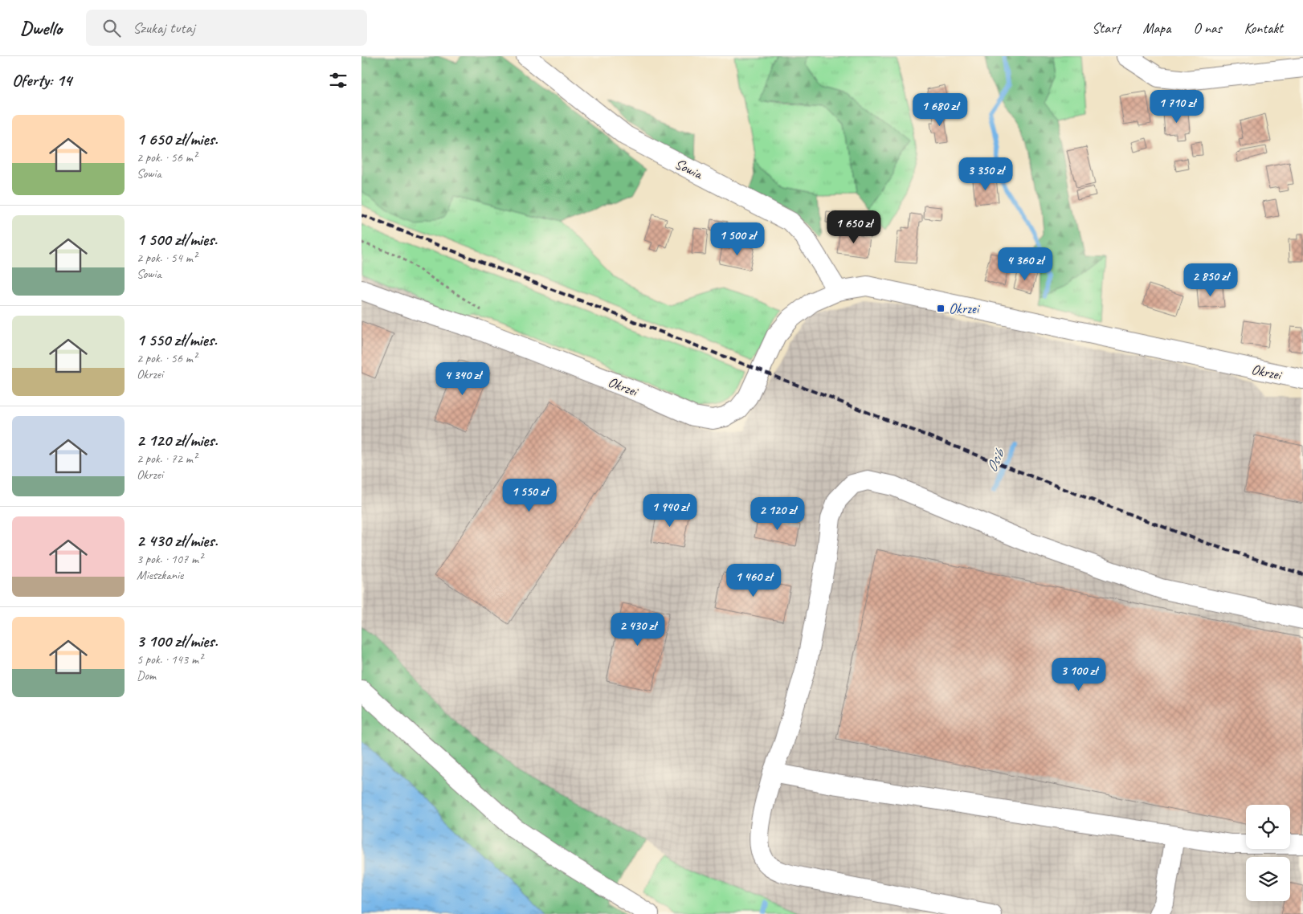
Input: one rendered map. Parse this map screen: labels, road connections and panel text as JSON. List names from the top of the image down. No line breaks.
{"streets":{"street":["Sowia","Okrzei"]},"crossings":[["Sowia","Okrzei"]],"water":["Osib"],"places":{"transit":["Okrzei"]},"page":{"header":"Dwello","search":"Szukaj tutaj","nav":["Start","Mapa","O nas","Kontakt"],"heading":"Oferty: 14","price":["1 710 zł","1 680 zł","3 350 zł","1 650 zł","1 500 zł","4 360 zł","2 850 zł","4 340 zł","1 550 zł","1 940 zł","2 120 zł","1 460 zł","2 430 zł","3 100 zł"],"list":[{"name":"1 650 zł/mies.","note":"2 pok. · 56 m² · Sowia"},{"name":"1 500 zł/mies.","note":"2 pok. · 54 m² · Sowia"},{"name":"1 550 zł/mies.","note":"2 pok. · 56 m² · Okrzei"},{"name":"2 120 zł/mies.","note":"2 pok. · 72 m² · Okrzei"},{"name":"2 430 zł/mies.","note":"3 pok. · 107 m² · Mieszkanie"},{"name":"3 100 zł/mies.","note":"5 pok. · 143 m² · Dom"}]}}
